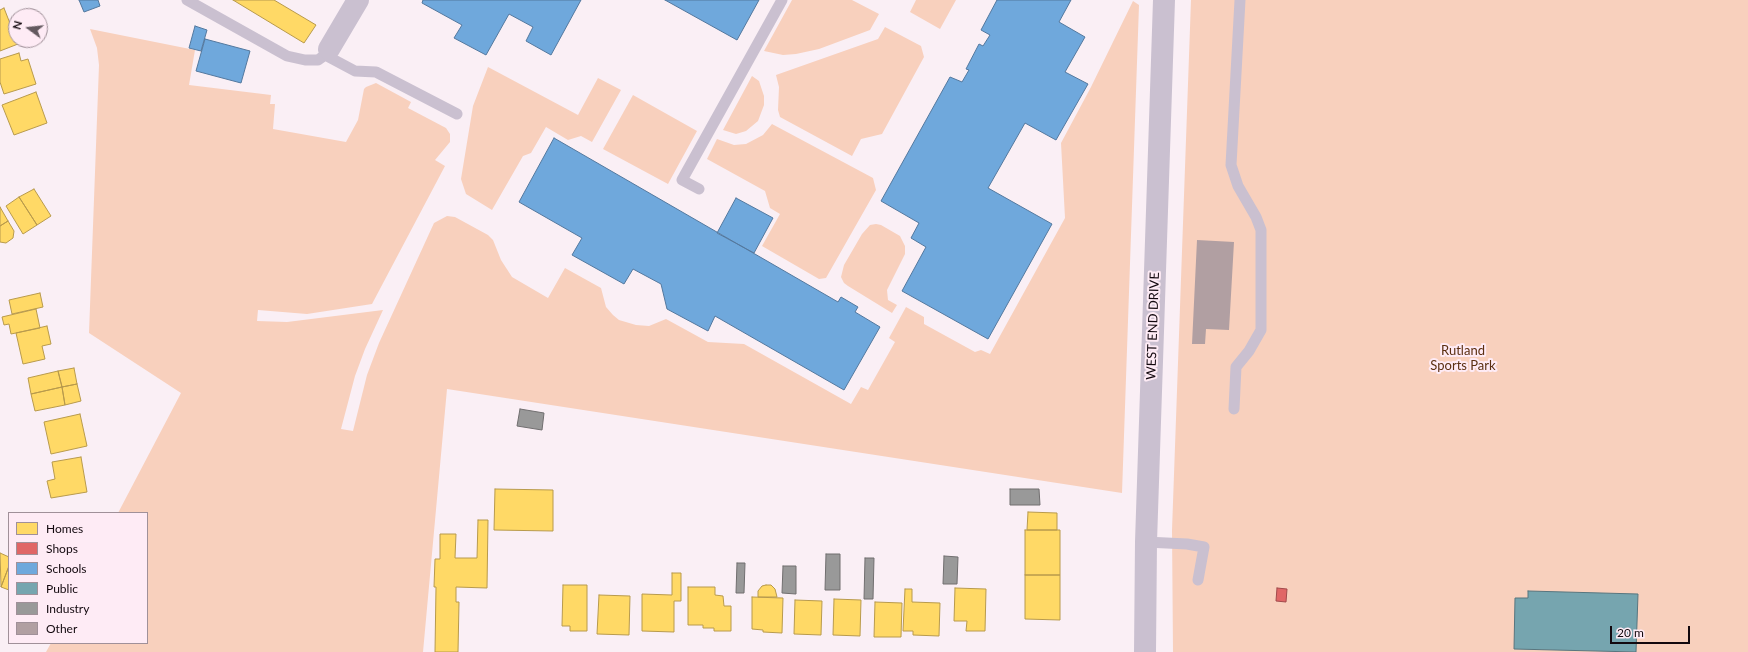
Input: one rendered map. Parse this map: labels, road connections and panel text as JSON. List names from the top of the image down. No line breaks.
{"streets":{"street":["WEST END DRIVE"]},"parks":["Rutland Sports Park"],"legend":["Homes","Shops","Schools","Public","Industry","Other"],"scale_bar":"20 m","north":"left"}
